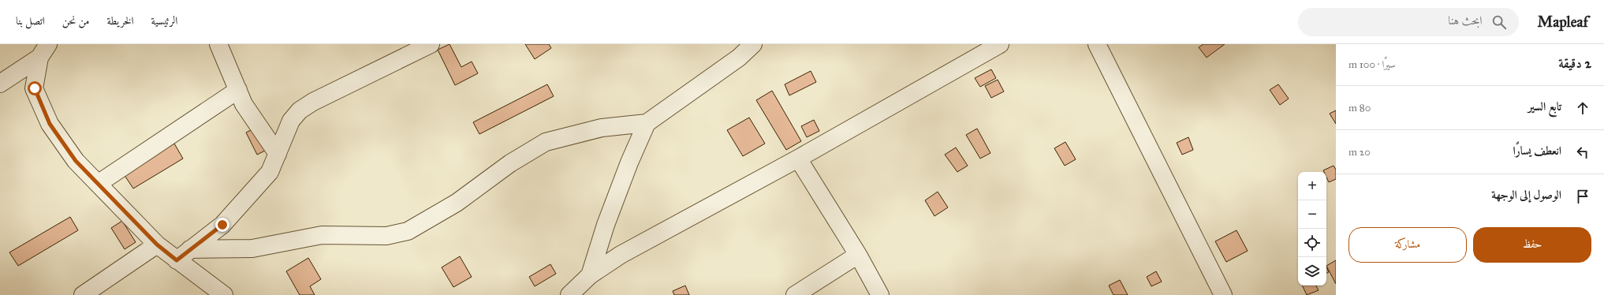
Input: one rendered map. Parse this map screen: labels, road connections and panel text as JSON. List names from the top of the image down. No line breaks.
{"page":{"header":"Mapleaf","search":"ابحث هنا","nav":["الرئيسية","الخريطة","من نحن","اتصل بنا"],"heading":["2 دقيقة","سيرًا · 100 m"],"list":[["تابع السير","80 m"],["انعطف يسارًا","20 m"],"الوصول إلى الوجهة"],"map_buttons":["+","−"],"buttons":["حفظ","مشاركة"]}}
